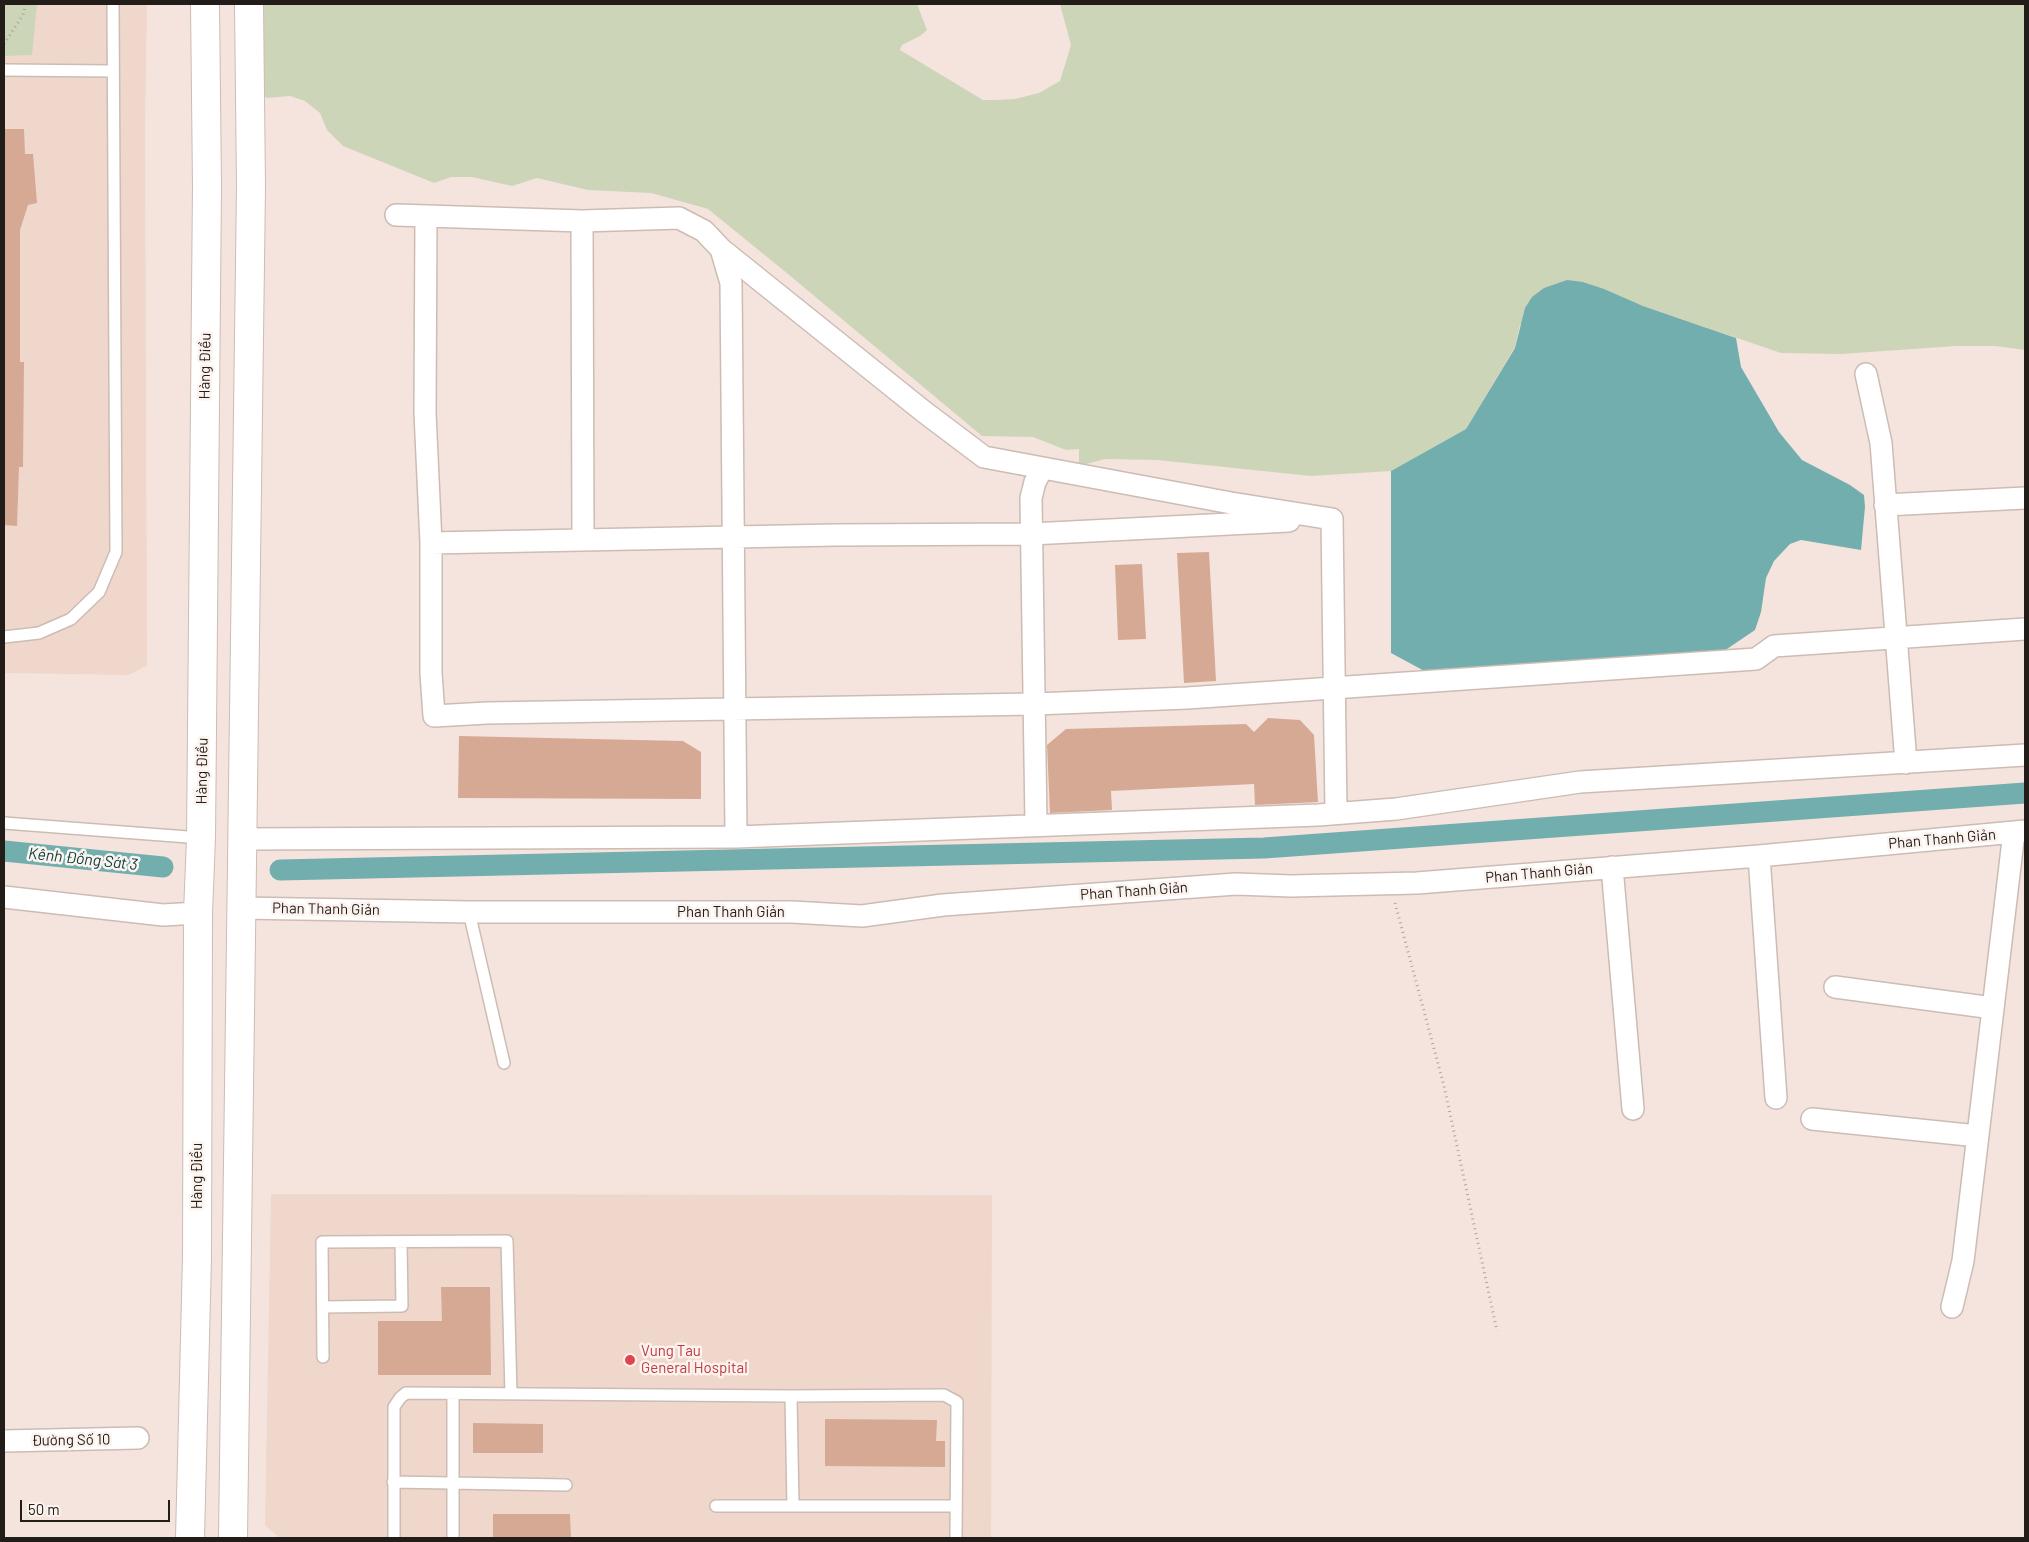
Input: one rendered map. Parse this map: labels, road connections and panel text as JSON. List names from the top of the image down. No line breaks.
{"streets":{"main road":["Hàng Điều"],"street":["Phan Thanh Giản","Đường Số 10"]},"water":["Kênh Đồng Sát 3"],"places":["Vung Tau General Hospital"],"scale_bar":"50 m"}
